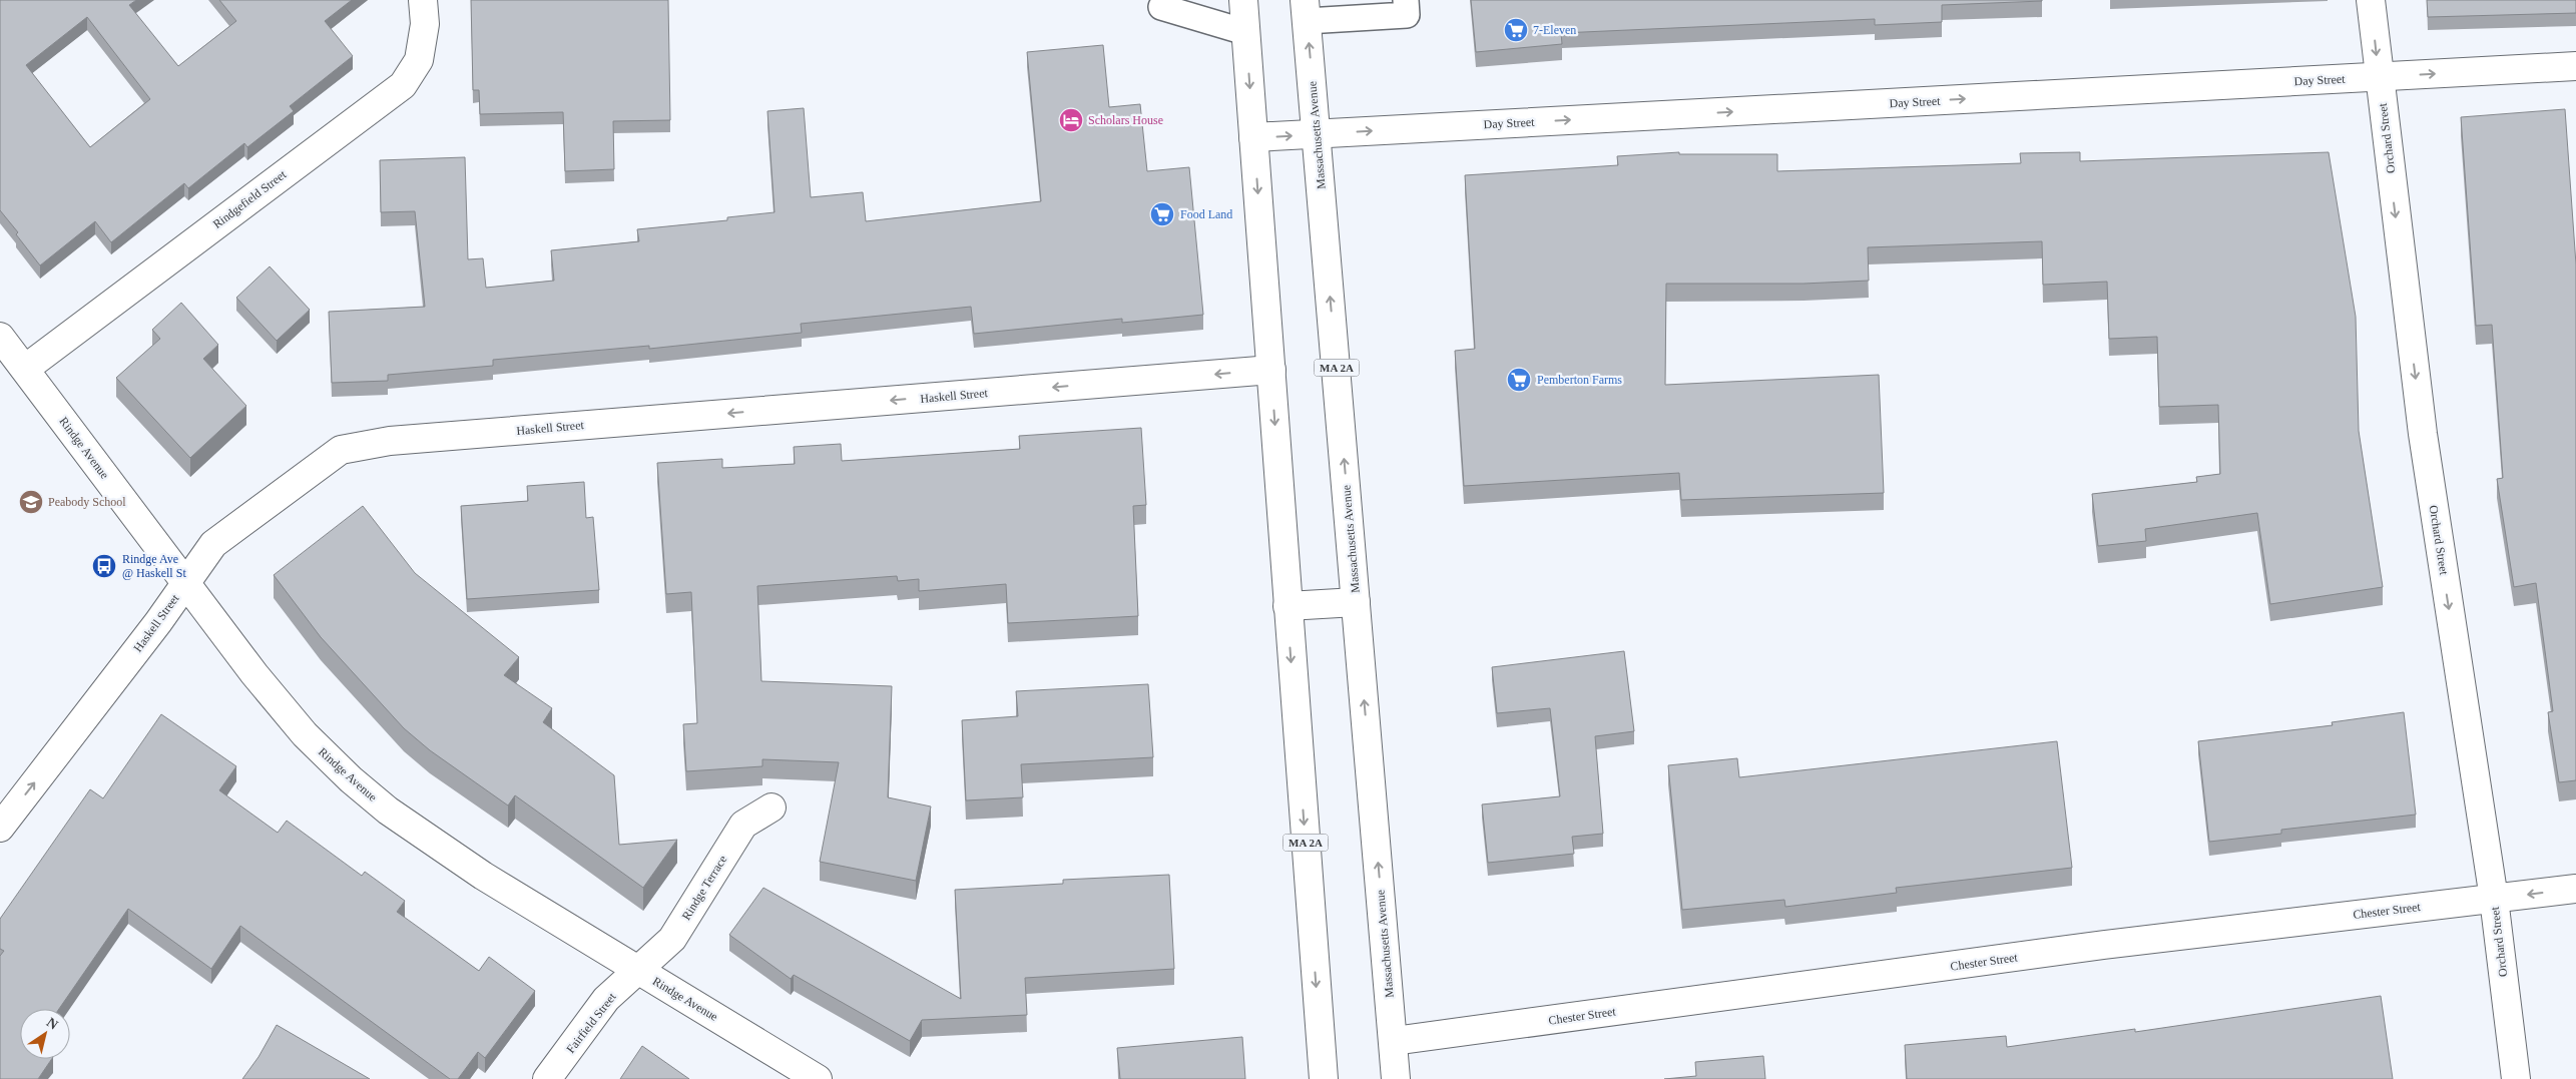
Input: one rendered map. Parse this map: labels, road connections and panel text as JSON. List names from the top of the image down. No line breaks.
{"streets":{"street":["Day Street","Massachusetts Avenue","Orchard Street","Rindgefield Street","MA 2A","Haskell Street","Rindge Avenue","Rindge Terrace","Chester Street","Fairfield Street"]},"crossings":[["Day Street","Massachusetts Avenue"],["Day Street","Orchard Street"],["Day Street","MA 2A"],["Massachusetts Avenue","Chester Street"],["Orchard Street","Chester Street"],["Rindgefield Street","Rindge Avenue"],["MA 2A","Haskell Street"],["Haskell Street","Rindge Avenue"],["Rindge Avenue","Rindge Terrace"],["Rindge Avenue","Fairfield Street"],["Rindge Terrace","Fairfield Street"]],"one_way":["Day Street","Orchard Street"],"places":{"supermarket":["7-Eleven","Food Land","Pemberton Farms"],"hotel":["Scholars House"],"school or university":["Peabody School"],"bus stop":["Rindge Ave @ Haskell St"]},"north":"top right"}
